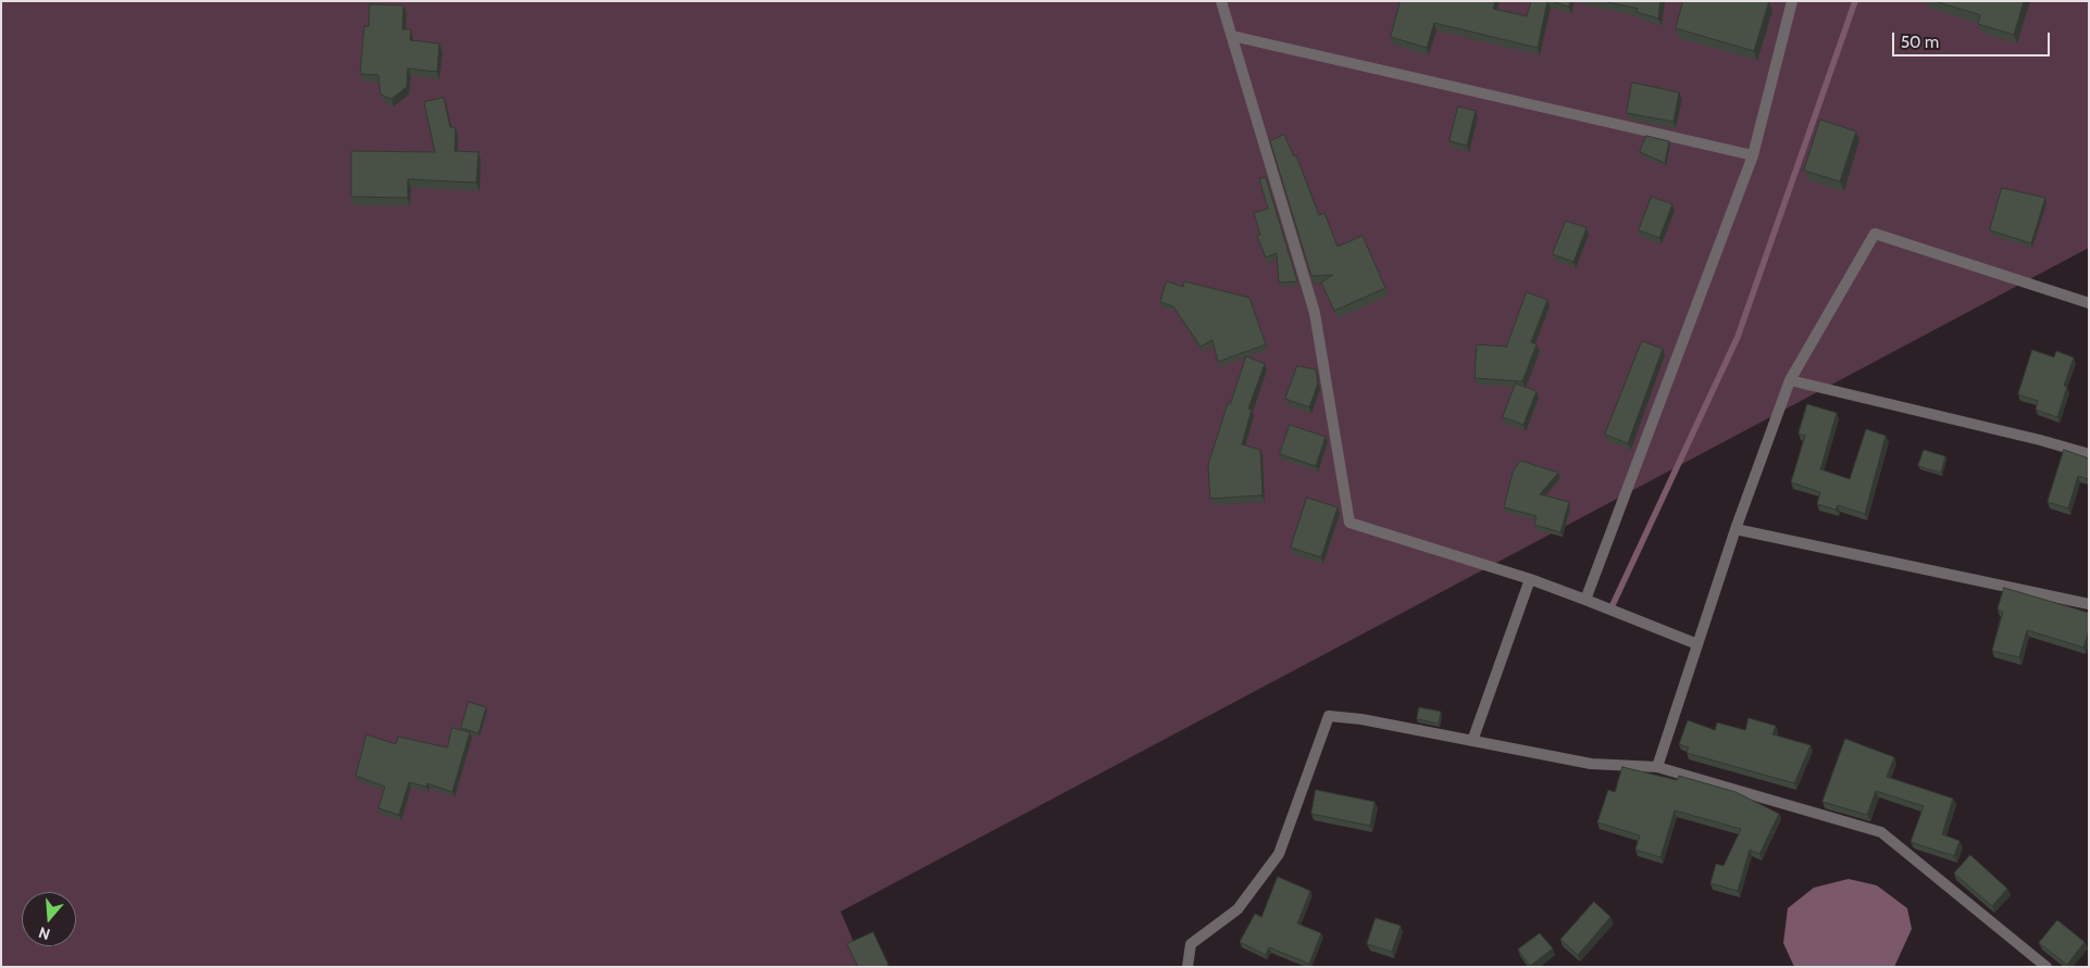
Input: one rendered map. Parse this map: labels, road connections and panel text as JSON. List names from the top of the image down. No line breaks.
{"scale_bar":"50 m","north":"bottom"}
